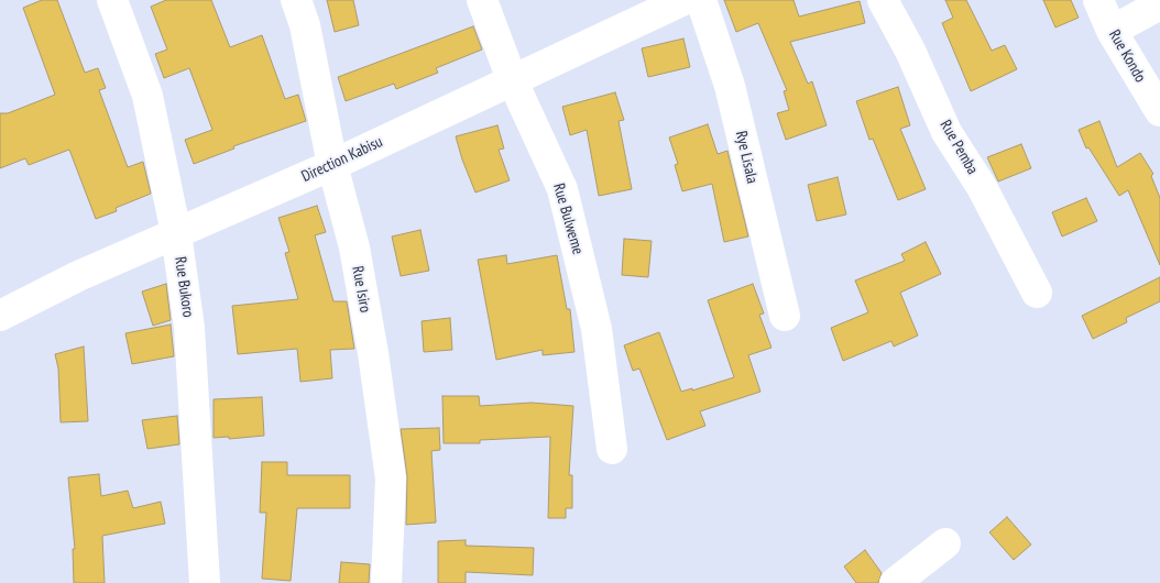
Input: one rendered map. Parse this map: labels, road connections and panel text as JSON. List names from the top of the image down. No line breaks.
{"streets":{"street":["Rue Kondo","Rue Pemba","Rye Lisala","Direction Kabisu","Rue Bulweme","Rue Bukoro","Rue Isiro"]},"crossings":[["Direction Kabisu","Rue Bulweme"],["Direction Kabisu","Rue Bukoro"],["Direction Kabisu","Rue Isiro"]]}
